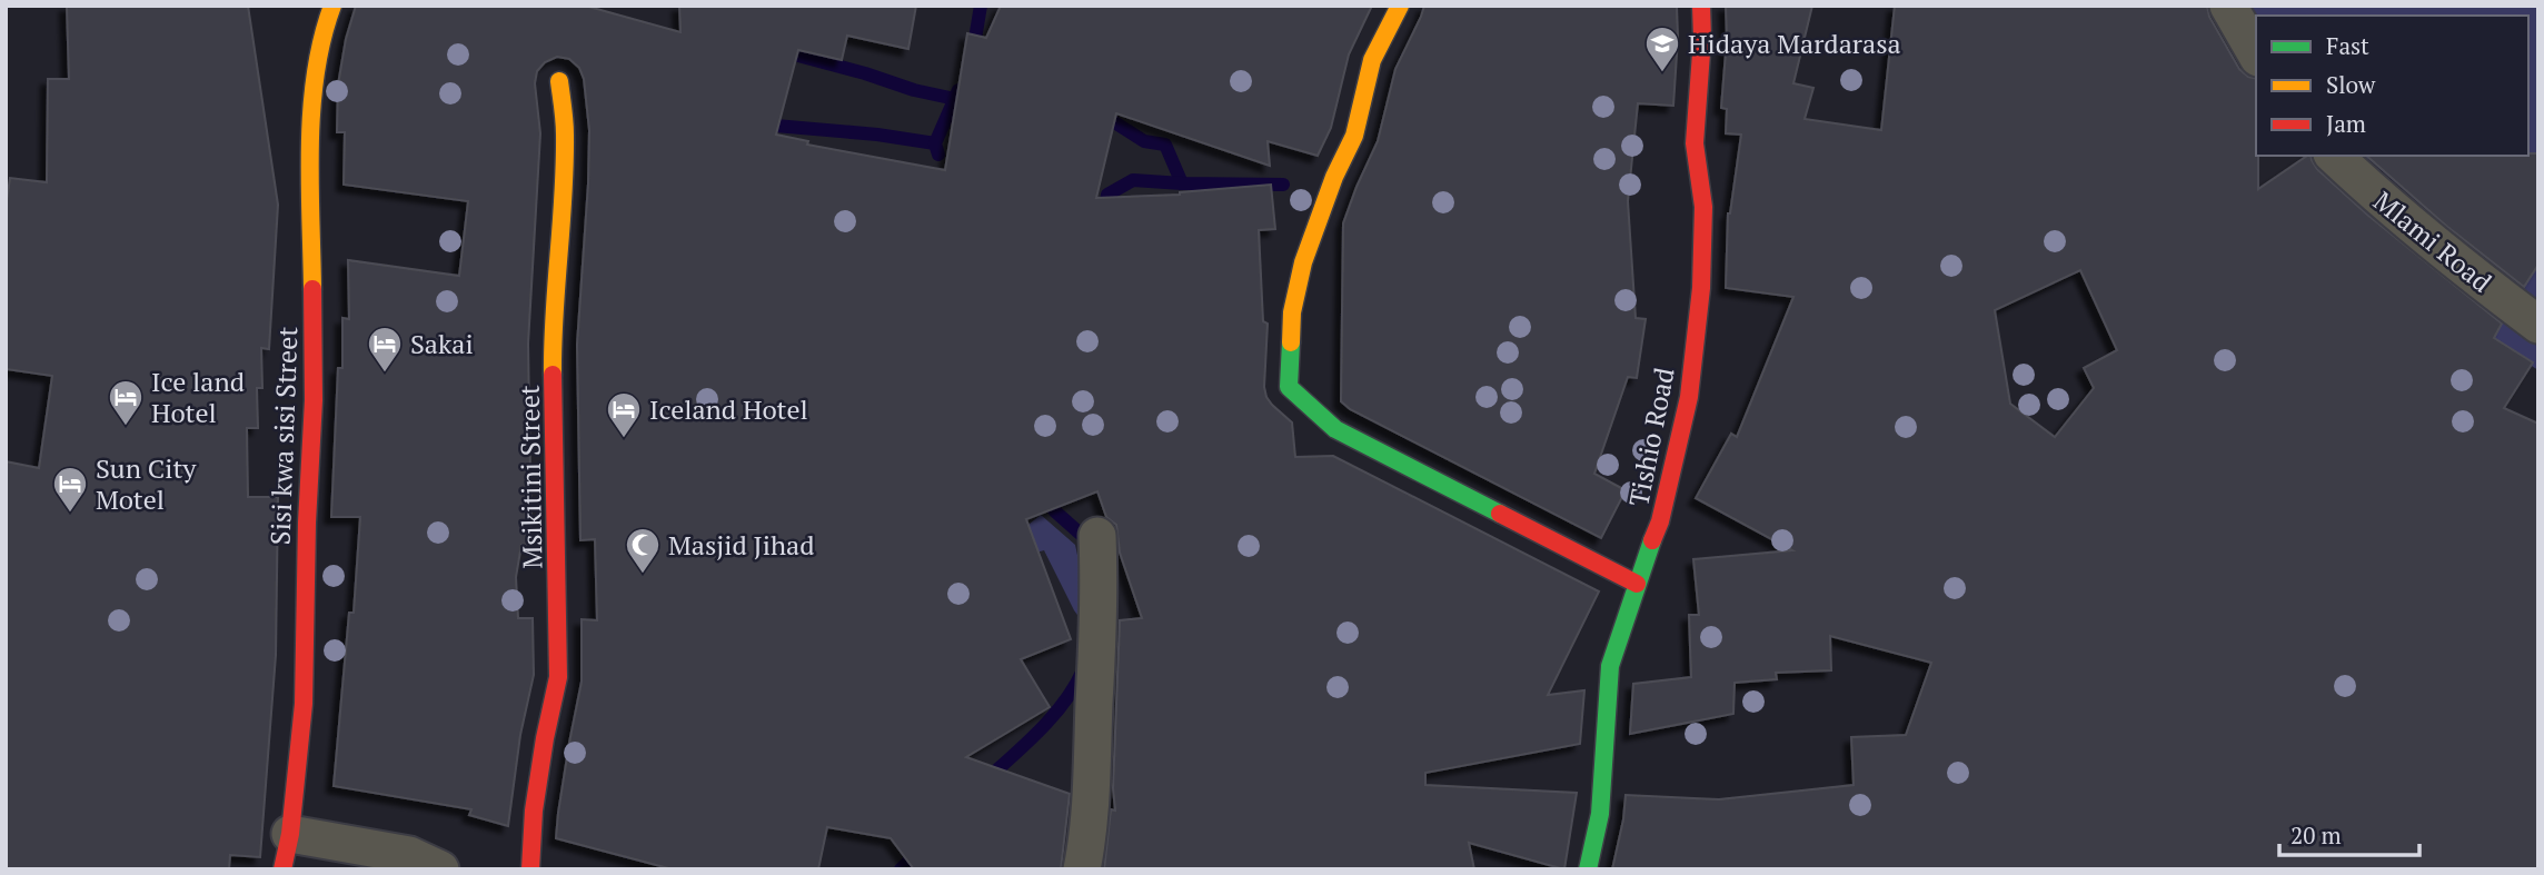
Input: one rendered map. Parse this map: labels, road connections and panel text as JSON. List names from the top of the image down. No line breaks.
{"streets":{"street":["Mlami Road","Sisi kwa sisi Street","Tishio Road","Msikitini Street"]},"places":{"school or university":["Hidaya Mardarasa"],"hotel":["Sakai","Ice land Hotel","Iceland Hotel","Sun City Motel"],"mosque":["Masjid Jihad"]},"legend":["Fast","Slow","Jam"],"scale_bar":"20 m"}
